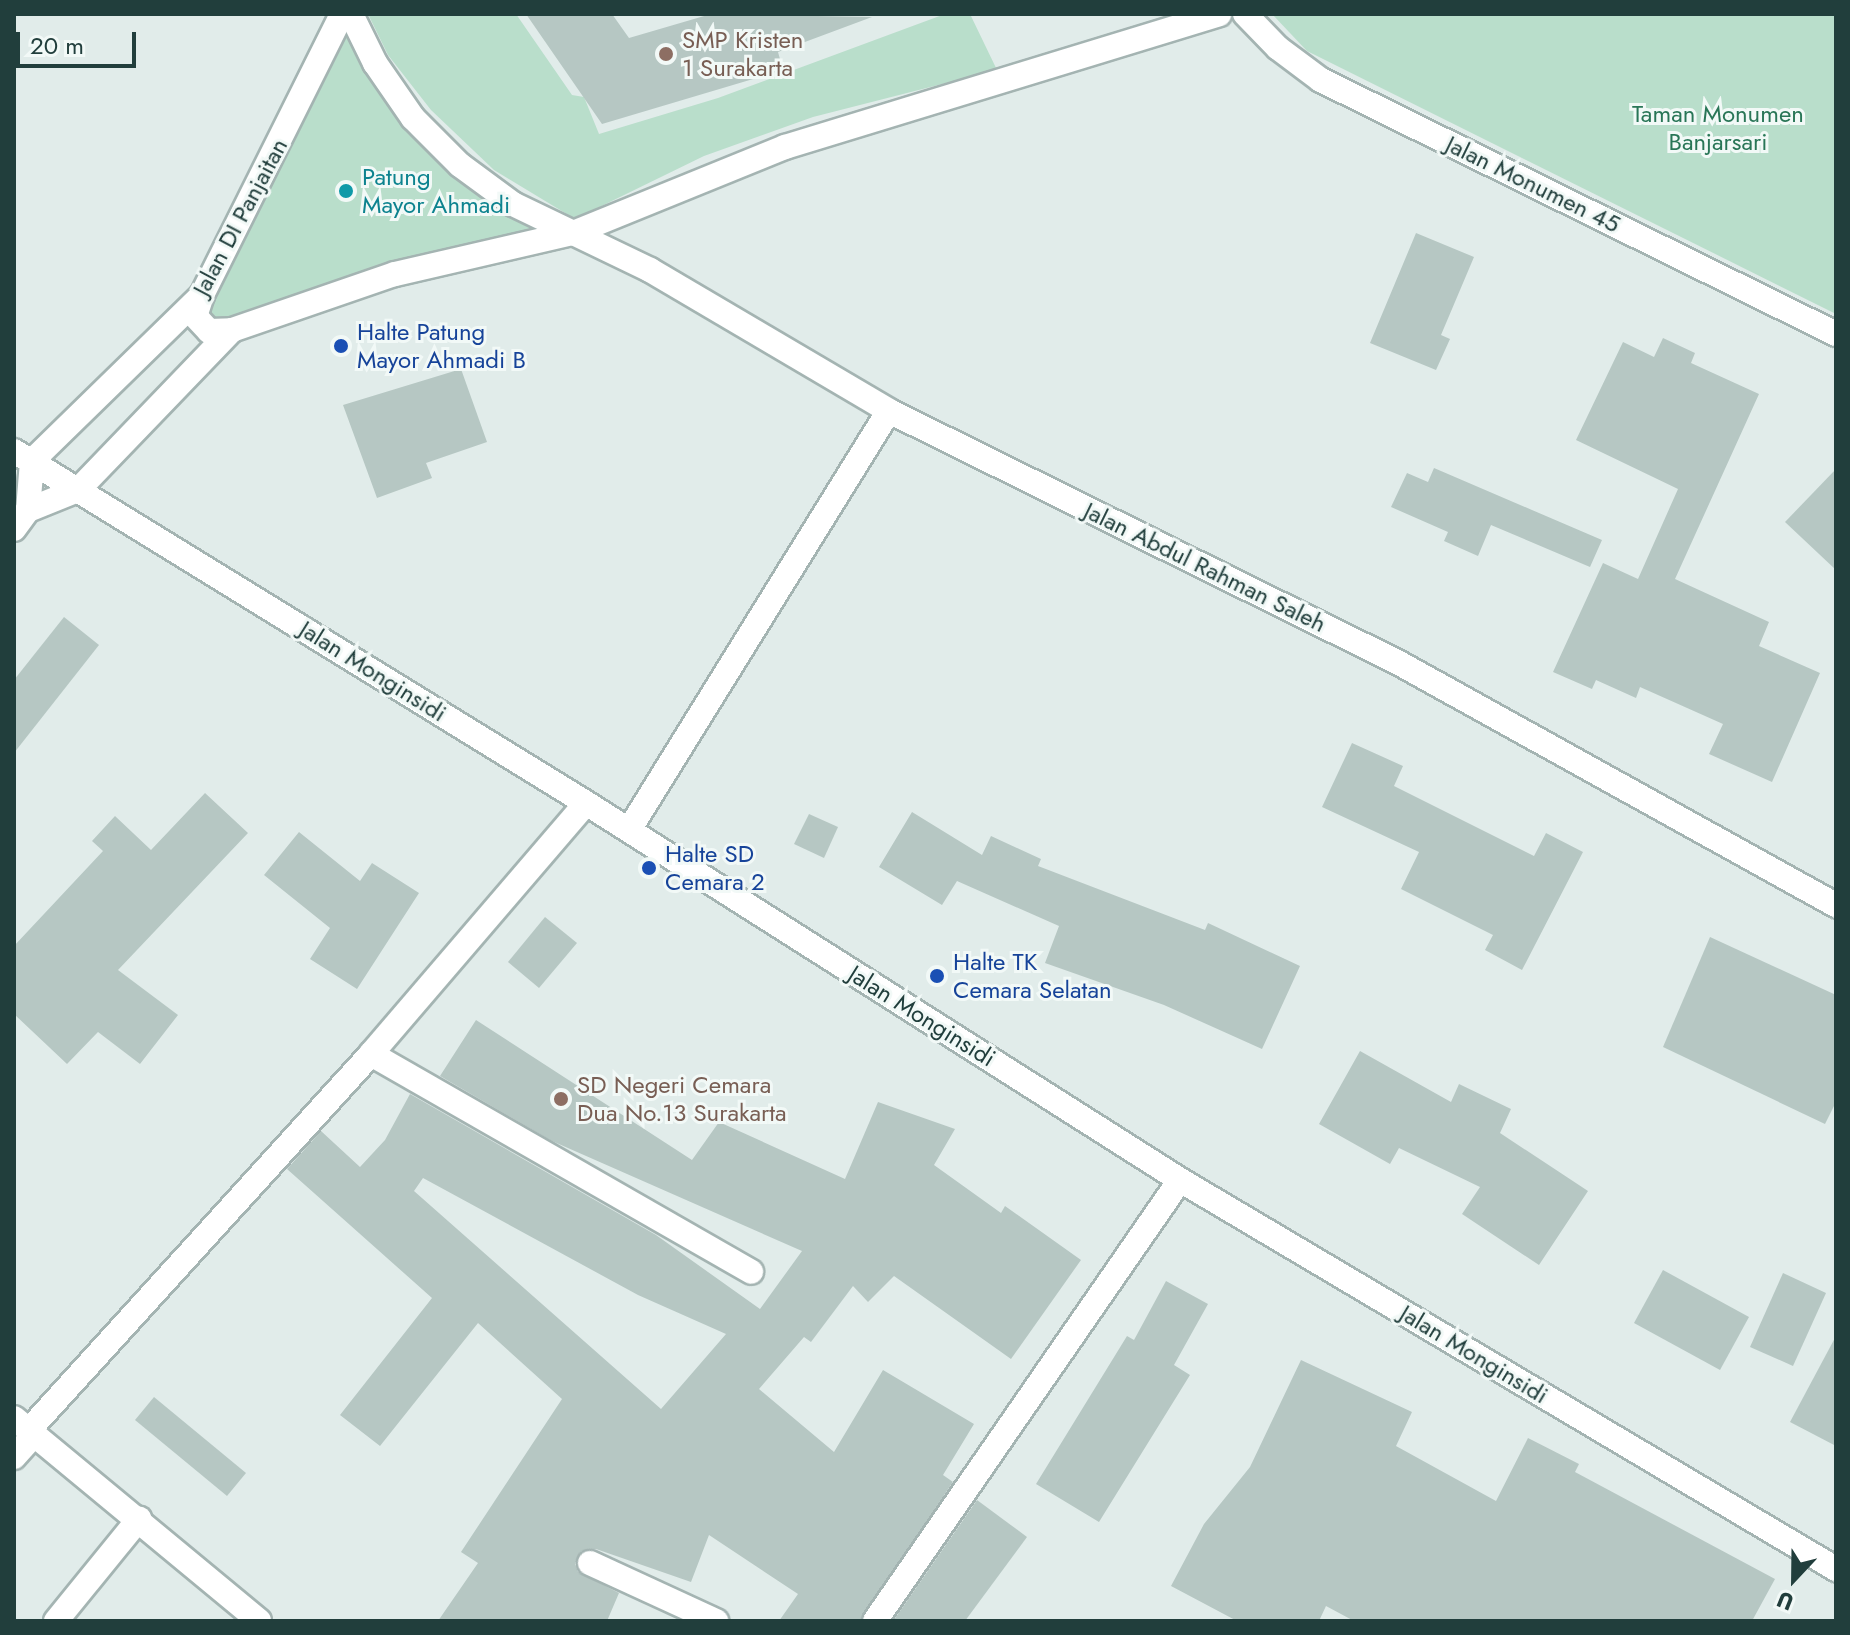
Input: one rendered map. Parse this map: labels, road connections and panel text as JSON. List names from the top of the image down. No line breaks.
{"streets":{"main road":["Jalan Monumen 45","Jalan DI Panjaitan","Jalan Abdul Rahman Saleh","Jalan Monginsidi"]},"crossings":[["Jalan DI Panjaitan","Jalan Monginsidi"]],"parks":["Taman Monumen Banjarsari"],"places":["SMP Kristen 1 Surakarta","Patung Mayor Ahmadi","Halte Patung Mayor Ahmadi B","Halte SD Cemara 2","Halte TK Cemara Selatan","SD Negeri Cemara Dua No.13 Surakarta"],"scale_bar":"20 m","north":"bottom"}
